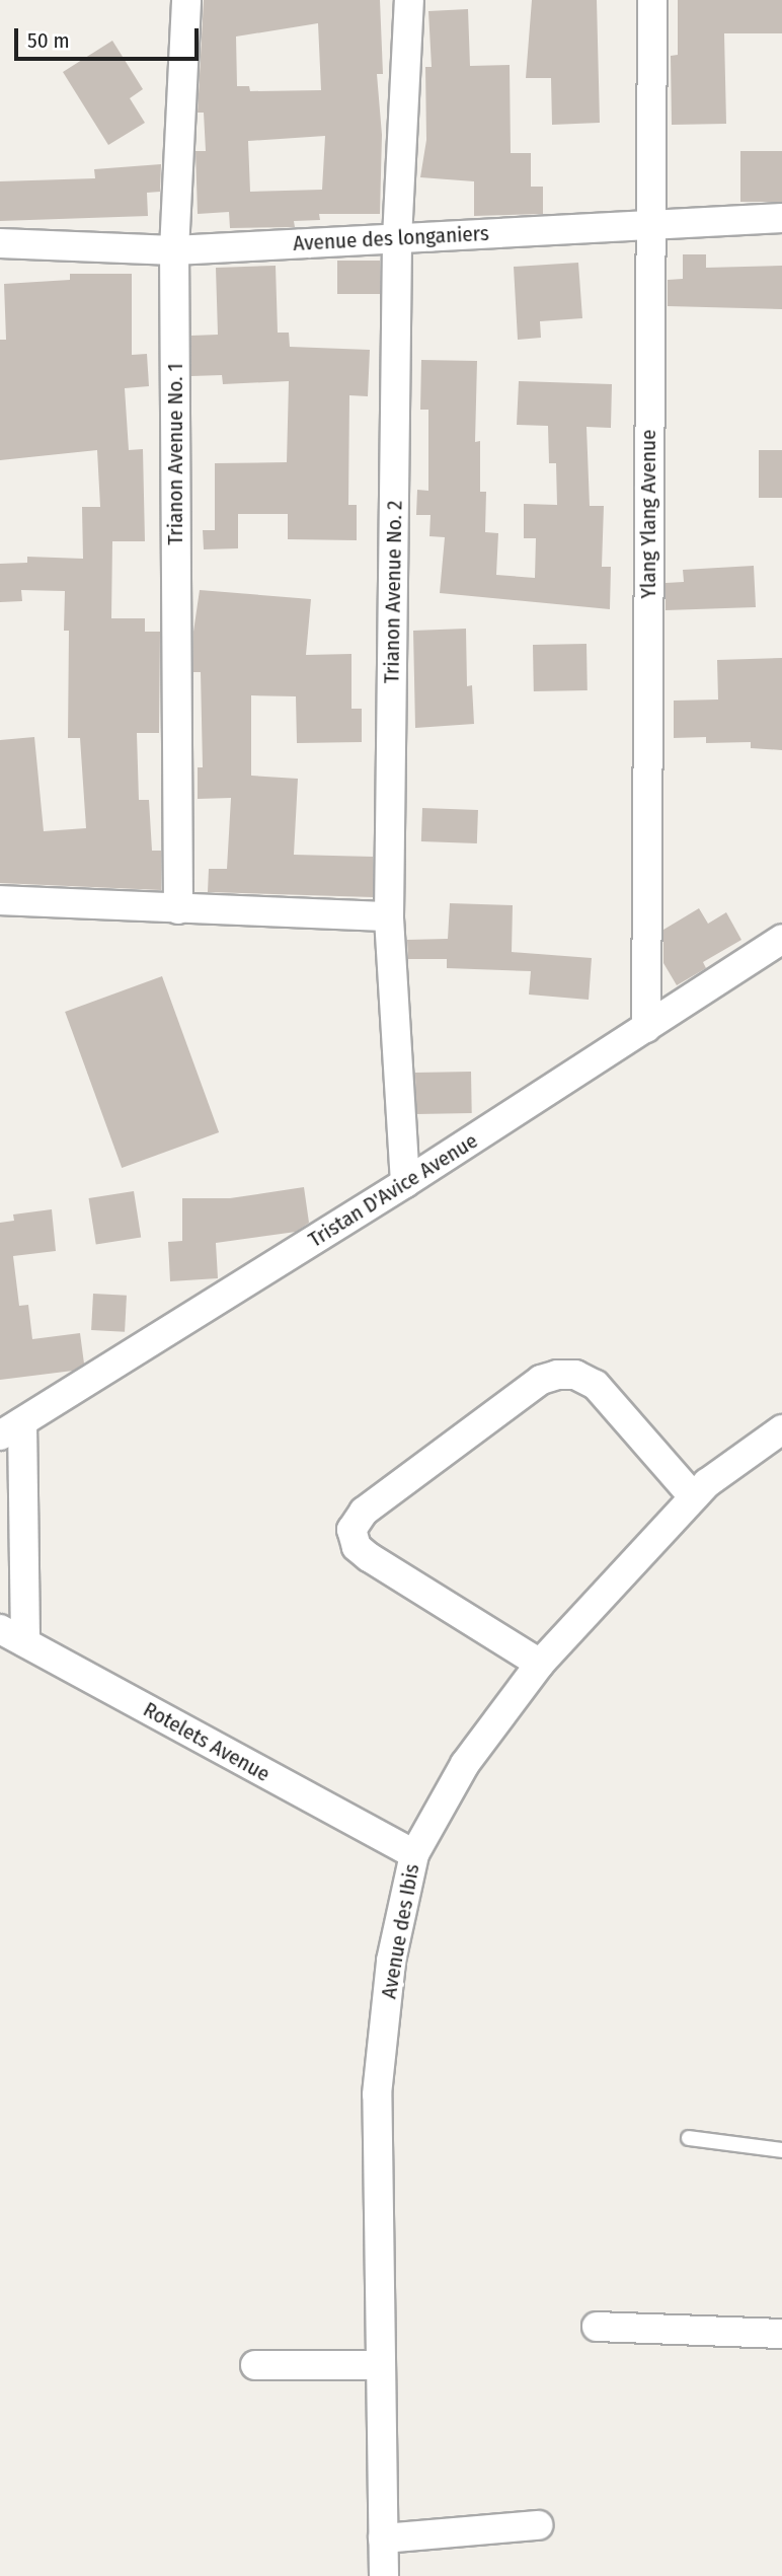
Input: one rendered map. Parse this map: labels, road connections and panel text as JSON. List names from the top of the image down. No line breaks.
{"streets":{"street":["Avenue des longaniers","Trianon Avenue No. 1","Ylang Ylang Avenue","Trianon Avenue No. 2","Tristan D'Avice Avenue","Rotelets Avenue","Avenue des Ibis"]},"crossings":[["Avenue des longaniers","Trianon Avenue No. 1"],["Avenue des longaniers","Ylang Ylang Avenue"],["Avenue des longaniers","Trianon Avenue No. 2"],["Ylang Ylang Avenue","Tristan D'Avice Avenue"],["Trianon Avenue No. 2","Tristan D'Avice Avenue"],["Rotelets Avenue","Avenue des Ibis"]],"scale_bar":"50 m"}
